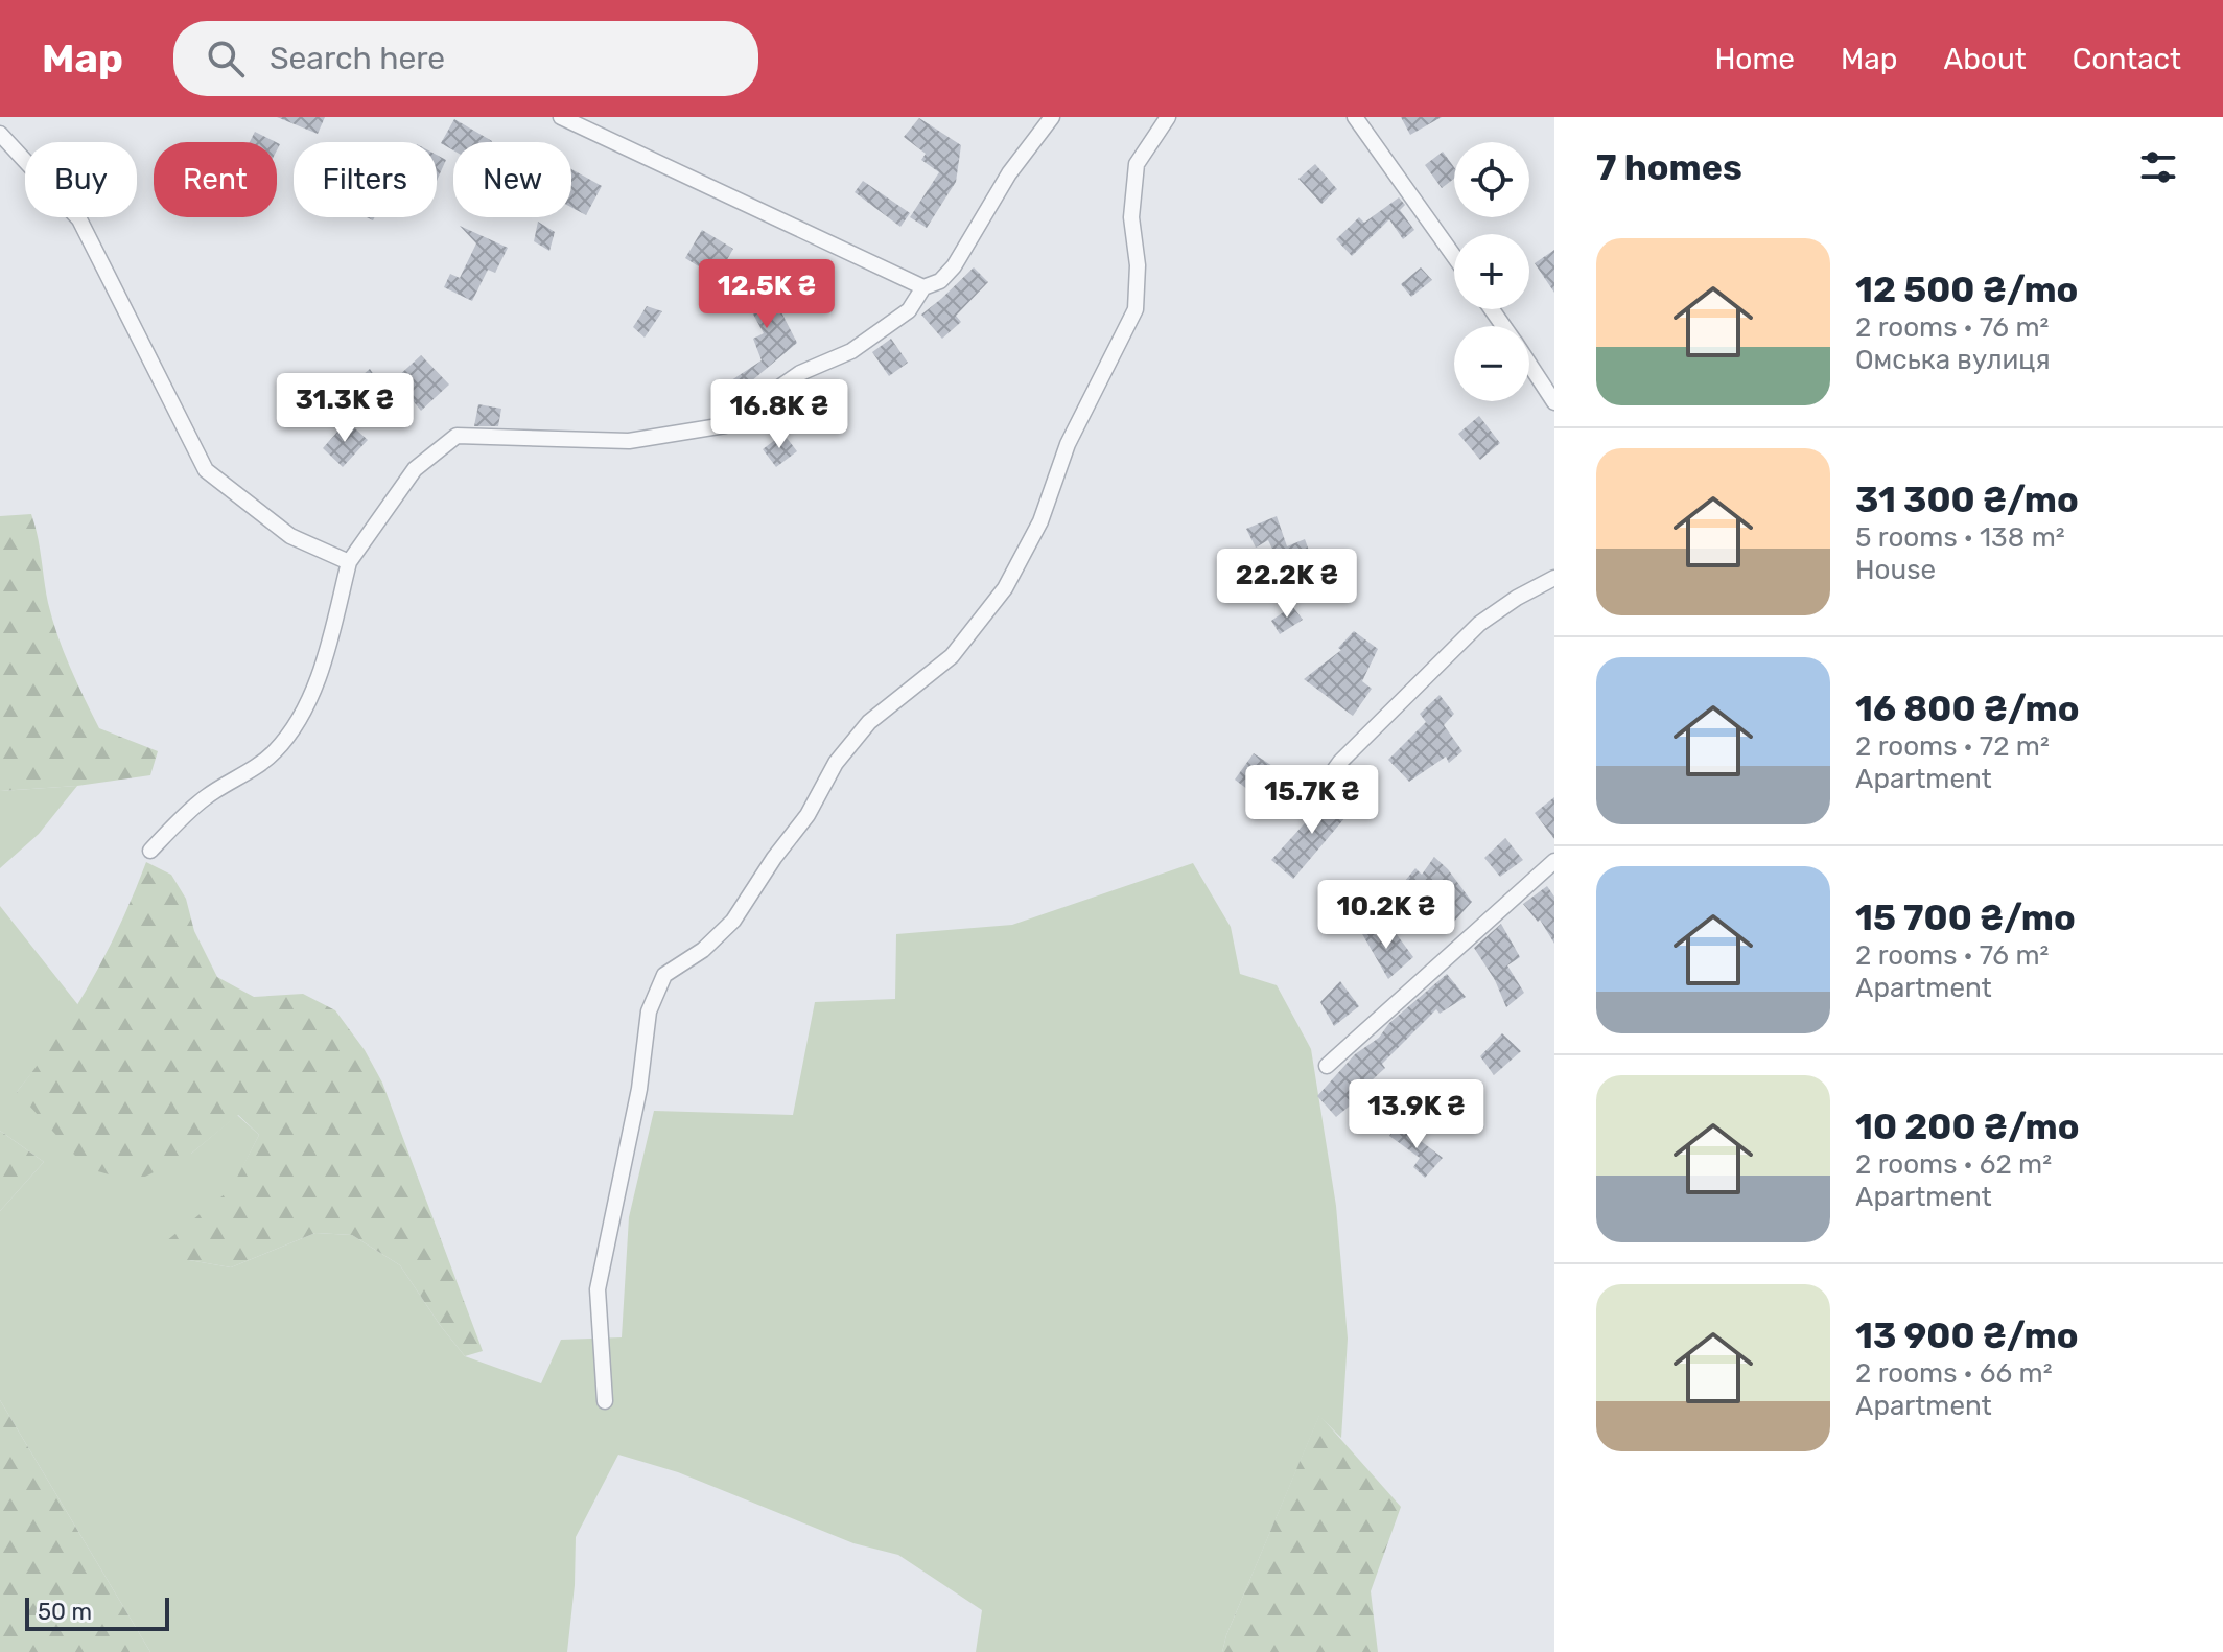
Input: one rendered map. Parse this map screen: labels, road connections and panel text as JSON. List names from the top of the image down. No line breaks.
{"scale_bar":"50 m","page":{"header":"Map","search":"Search here","nav":["Home","Map","About","Contact"],"heading":"7 homes","map_buttons":["+","−"],"chip":["Buy","Rent","Filters","New"],"list":[{"name":"12 500 ₴/mo","note":"2 rooms · 76 m² · Омська вулиця"},{"name":"31 300 ₴/mo","note":"5 rooms · 138 m² · House"},{"name":"16 800 ₴/mo","note":"2 rooms · 72 m² · Apartment"},{"name":"15 700 ₴/mo","note":"2 rooms · 76 m² · Apartment"},{"name":"10 200 ₴/mo","note":"2 rooms · 62 m² · Apartment"},{"name":"13 900 ₴/mo","note":"2 rooms · 66 m² · Apartment"}],"price":["12.5K ₴","31.3K ₴","16.8K ₴","22.2K ₴","15.7K ₴","10.2K ₴","13.9K ₴"],"scale":"50 m"}}
